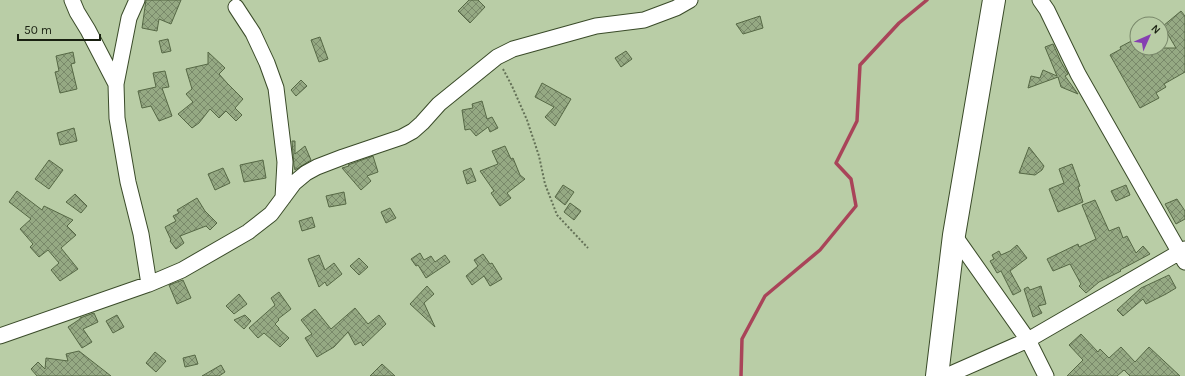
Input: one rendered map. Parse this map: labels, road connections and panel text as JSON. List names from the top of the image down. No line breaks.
{"scale_bar":"50 m","north":"top right"}
